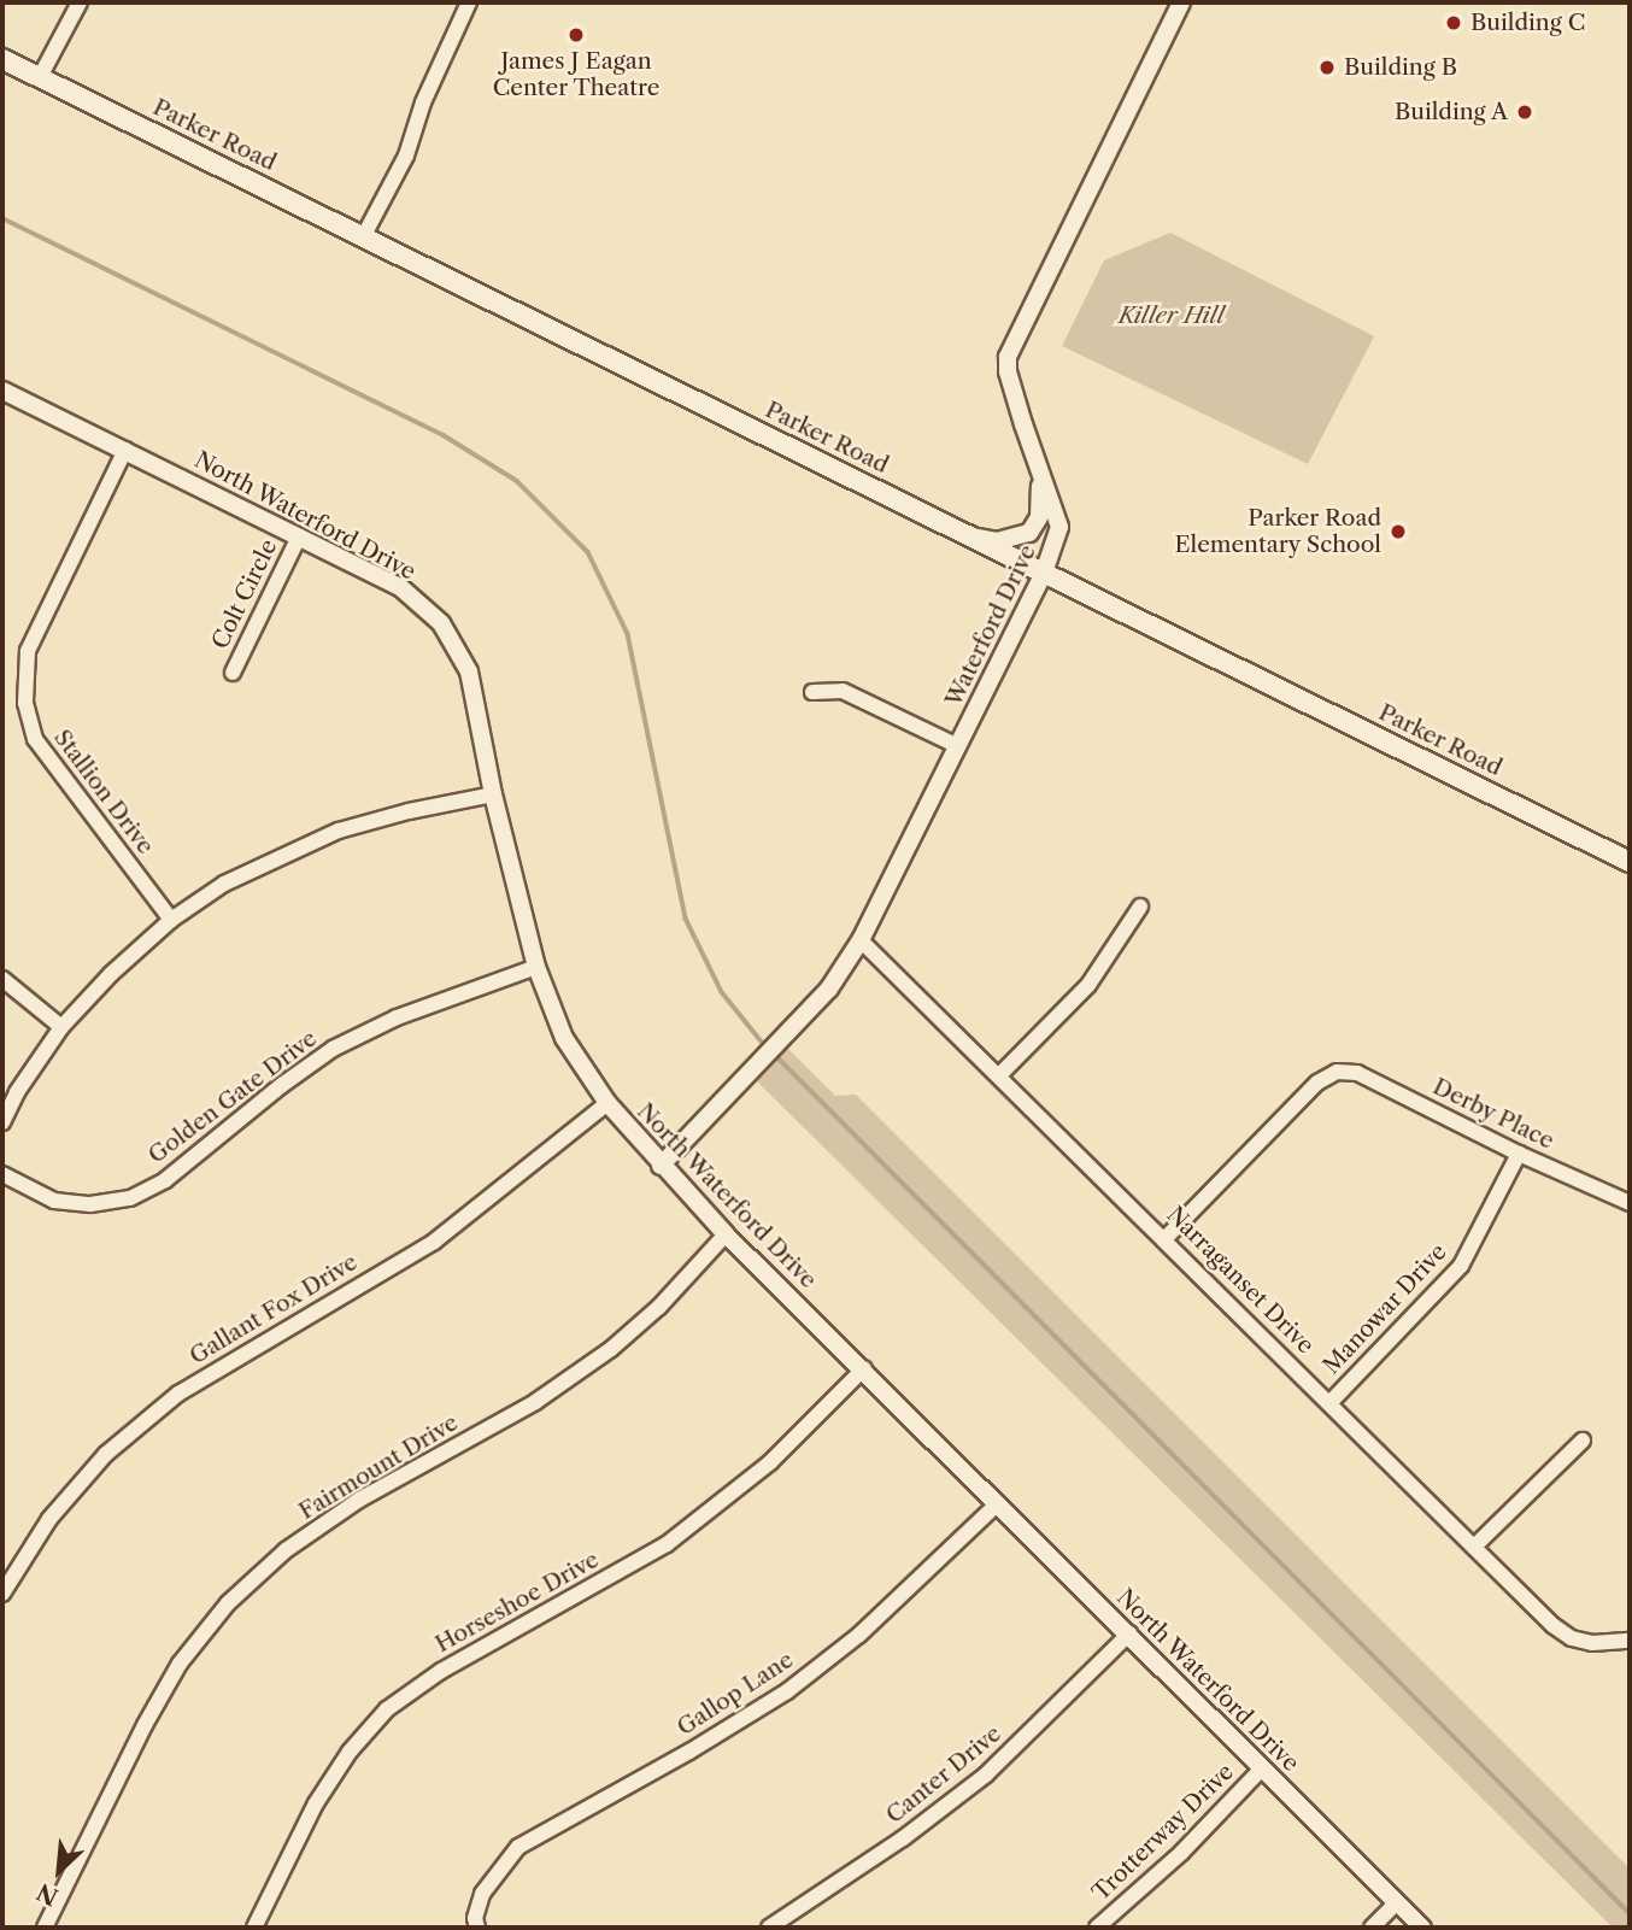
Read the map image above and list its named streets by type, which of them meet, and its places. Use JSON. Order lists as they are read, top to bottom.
{
  "streets": {
    "main road": ["Parker Road"],
    "street": [
      "North Waterford Drive",
      "Colt Circle",
      "Waterford Drive",
      "Stallion Drive",
      "Golden Gate Drive",
      "Derby Place",
      "Narraganset Drive",
      "Gallant Fox Drive",
      "Manowar Drive",
      "Fairmount Drive",
      "Horseshoe Drive",
      "Gallop Lane",
      "Canter Drive",
      "Trotterway Drive"
    ]
  },
  "crossings": [
    ["Parker Road", "Waterford Drive"],
    ["North Waterford Drive", "Colt Circle"],
    ["North Waterford Drive", "Waterford Drive"],
    ["North Waterford Drive", "Stallion Drive"],
    ["North Waterford Drive", "Golden Gate Drive"],
    ["North Waterford Drive", "Gallant Fox Drive"],
    ["North Waterford Drive", "Fairmount Drive"],
    ["North Waterford Drive", "Horseshoe Drive"],
    ["North Waterford Drive", "Gallop Lane"],
    ["North Waterford Drive", "Canter Drive"],
    ["North Waterford Drive", "Trotterway Drive"],
    ["Waterford Drive", "Narraganset Drive"],
    ["Derby Place", "Narraganset Drive"],
    ["Derby Place", "Manowar Drive"],
    ["Narraganset Drive", "Manowar Drive"]
  ],
  "parks": ["Killer Hill"],
  "places": [
    "Building C",
    "James J Eagan Center Theatre",
    "Building B",
    "Building A",
    "Parker Road Elementary School"
  ],
  "north": "bottom left"
}
